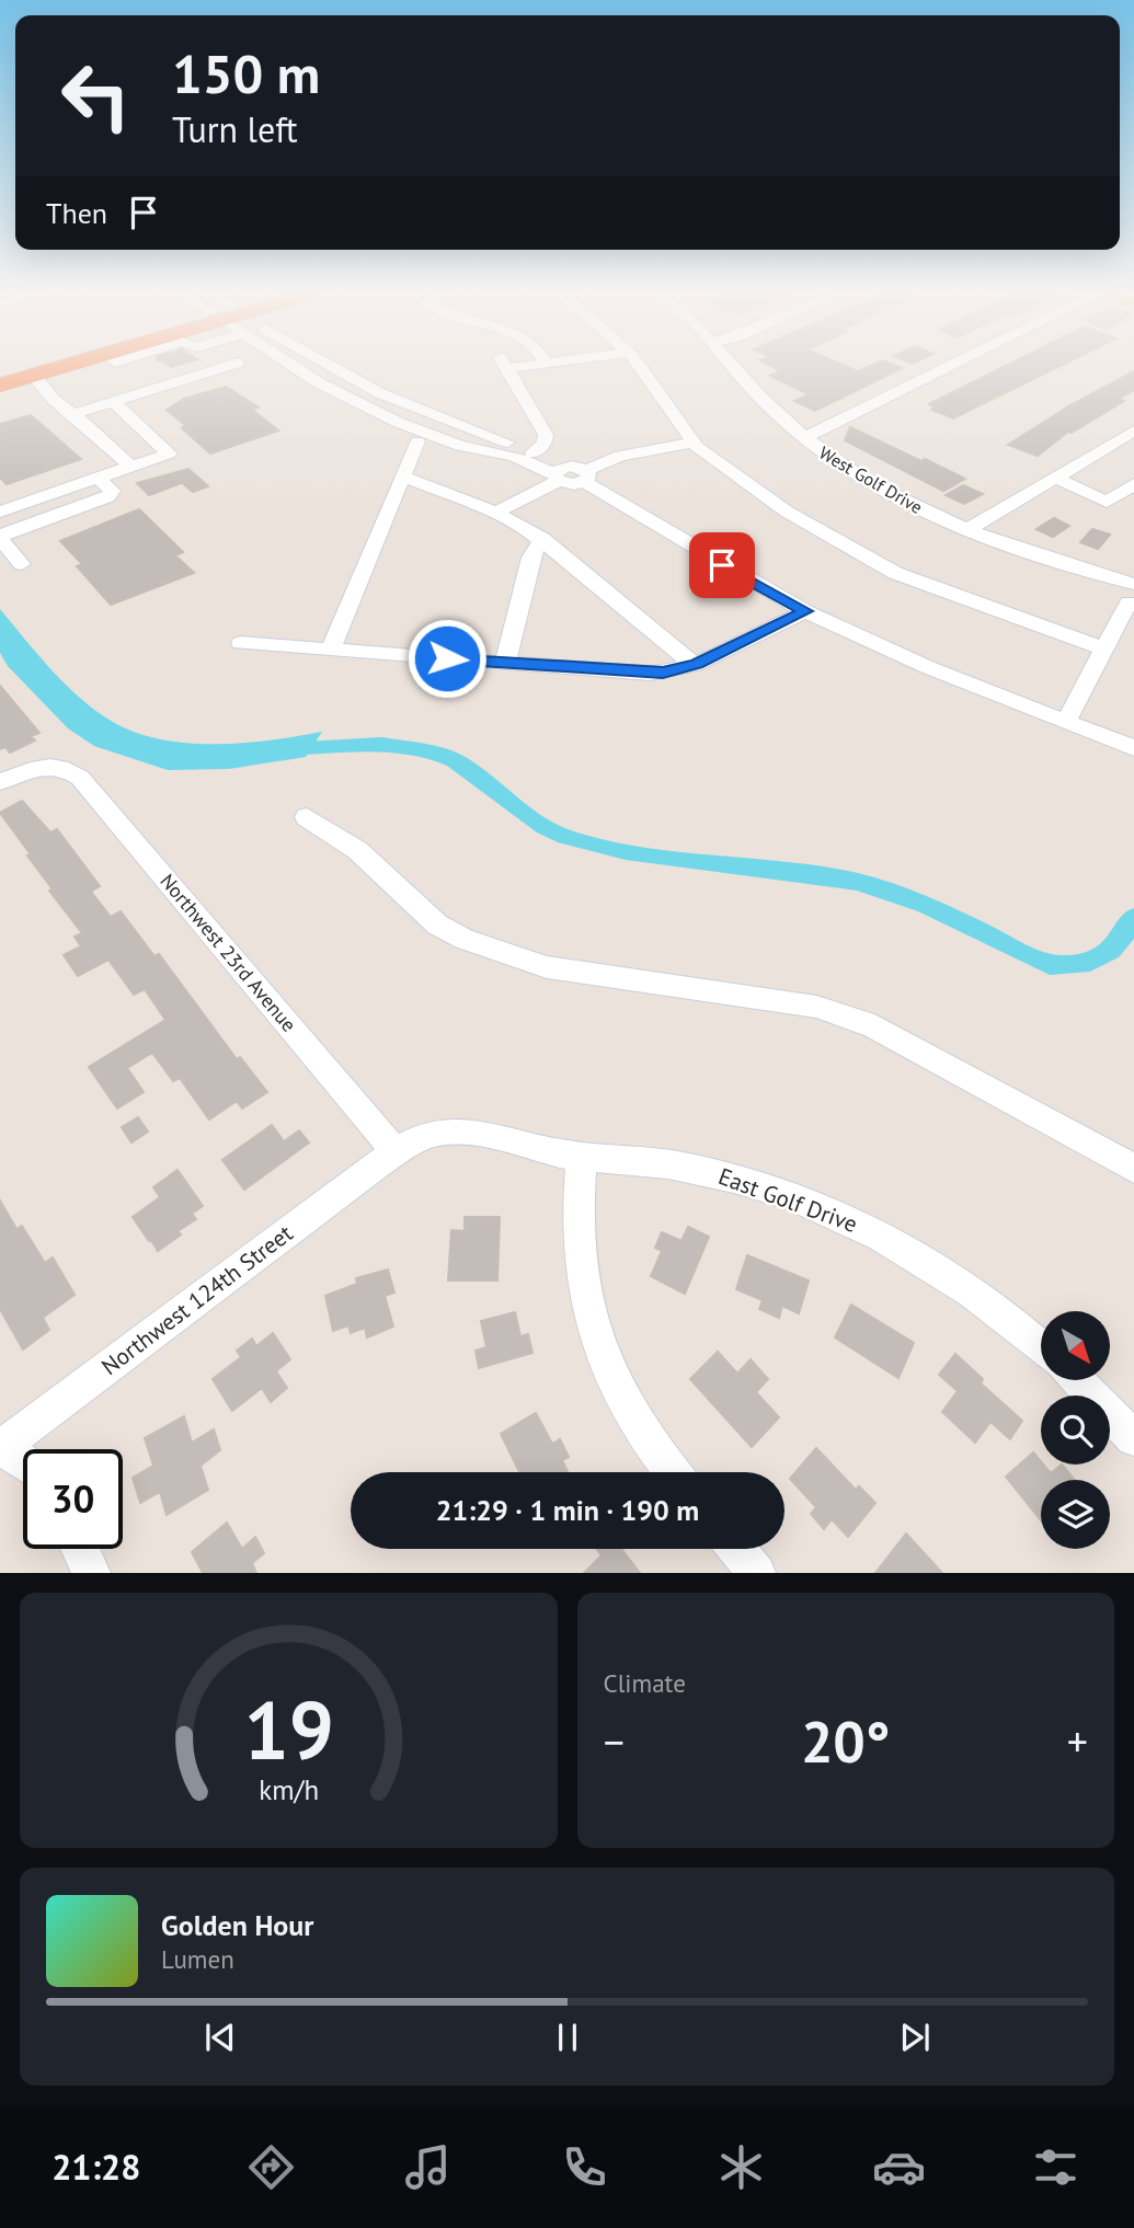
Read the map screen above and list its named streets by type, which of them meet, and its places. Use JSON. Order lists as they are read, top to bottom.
{
  "streets": {
    "street": [
      "West Golf Drive",
      "Northwest 23rd Avenue",
      "East Golf Drive",
      "Northwest 124th Street"
    ]
  },
  "crossings": [
    ["Northwest 23rd Avenue", "East Golf Drive"],
    ["Northwest 23rd Avenue", "Northwest 124th Street"],
    ["East Golf Drive", "Northwest 124th Street"]
  ],
  "north": "bottom right",
  "page": {
    "turn": ["150 m", "Turn left"],
    "then": "Then",
    "limit": "30",
    "trip": "21:29 · 1 min · 190 m",
    "tile": "Climate",
    "heat": ["−", "20°", "+"],
    "song": ["Golden Hour", "Lumen"],
    "tabs": "21:28",
    "gauge": ["19", "km/h"]
  }
}
